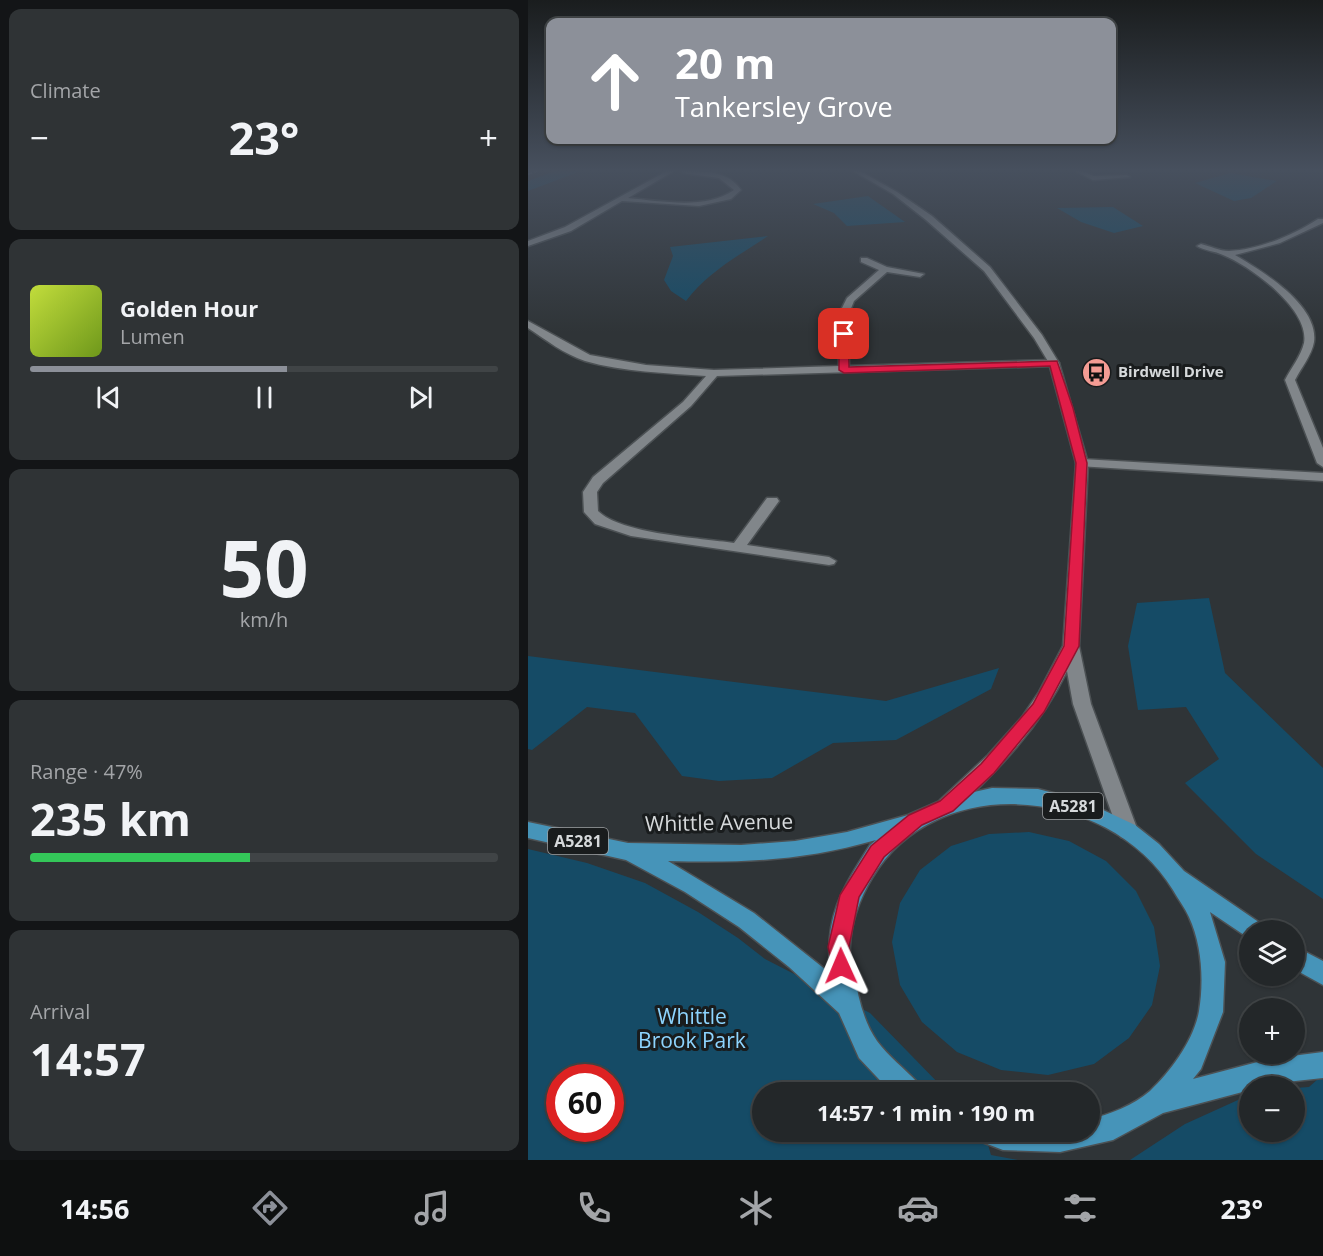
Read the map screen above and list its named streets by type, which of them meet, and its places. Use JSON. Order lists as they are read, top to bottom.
{
  "streets": {
    "main road": ["A5281", "Whittle Avenue"]
  },
  "crossings": [
    ["A5281", "Whittle Avenue"]
  ],
  "parks": ["Whittle Brook Park"],
  "places": {
    "bus stop": ["Birdwell Drive"]
  },
  "page": {
    "tile": [
      "Climate",
      ["50", "km/h"],
      ["Range · 47%", "235 km"],
      ["Arrival", "14:57"]
    ],
    "turn": ["20 m", "Tankersley Grove"],
    "heat": ["−", "23°", "+"],
    "song": ["Golden Hour", "Lumen"],
    "map_buttons": ["+", "−"],
    "limit": "60",
    "trip": "14:57 · 1 min · 190 m",
    "tabs": ["14:56", "23°"]
  }
}
